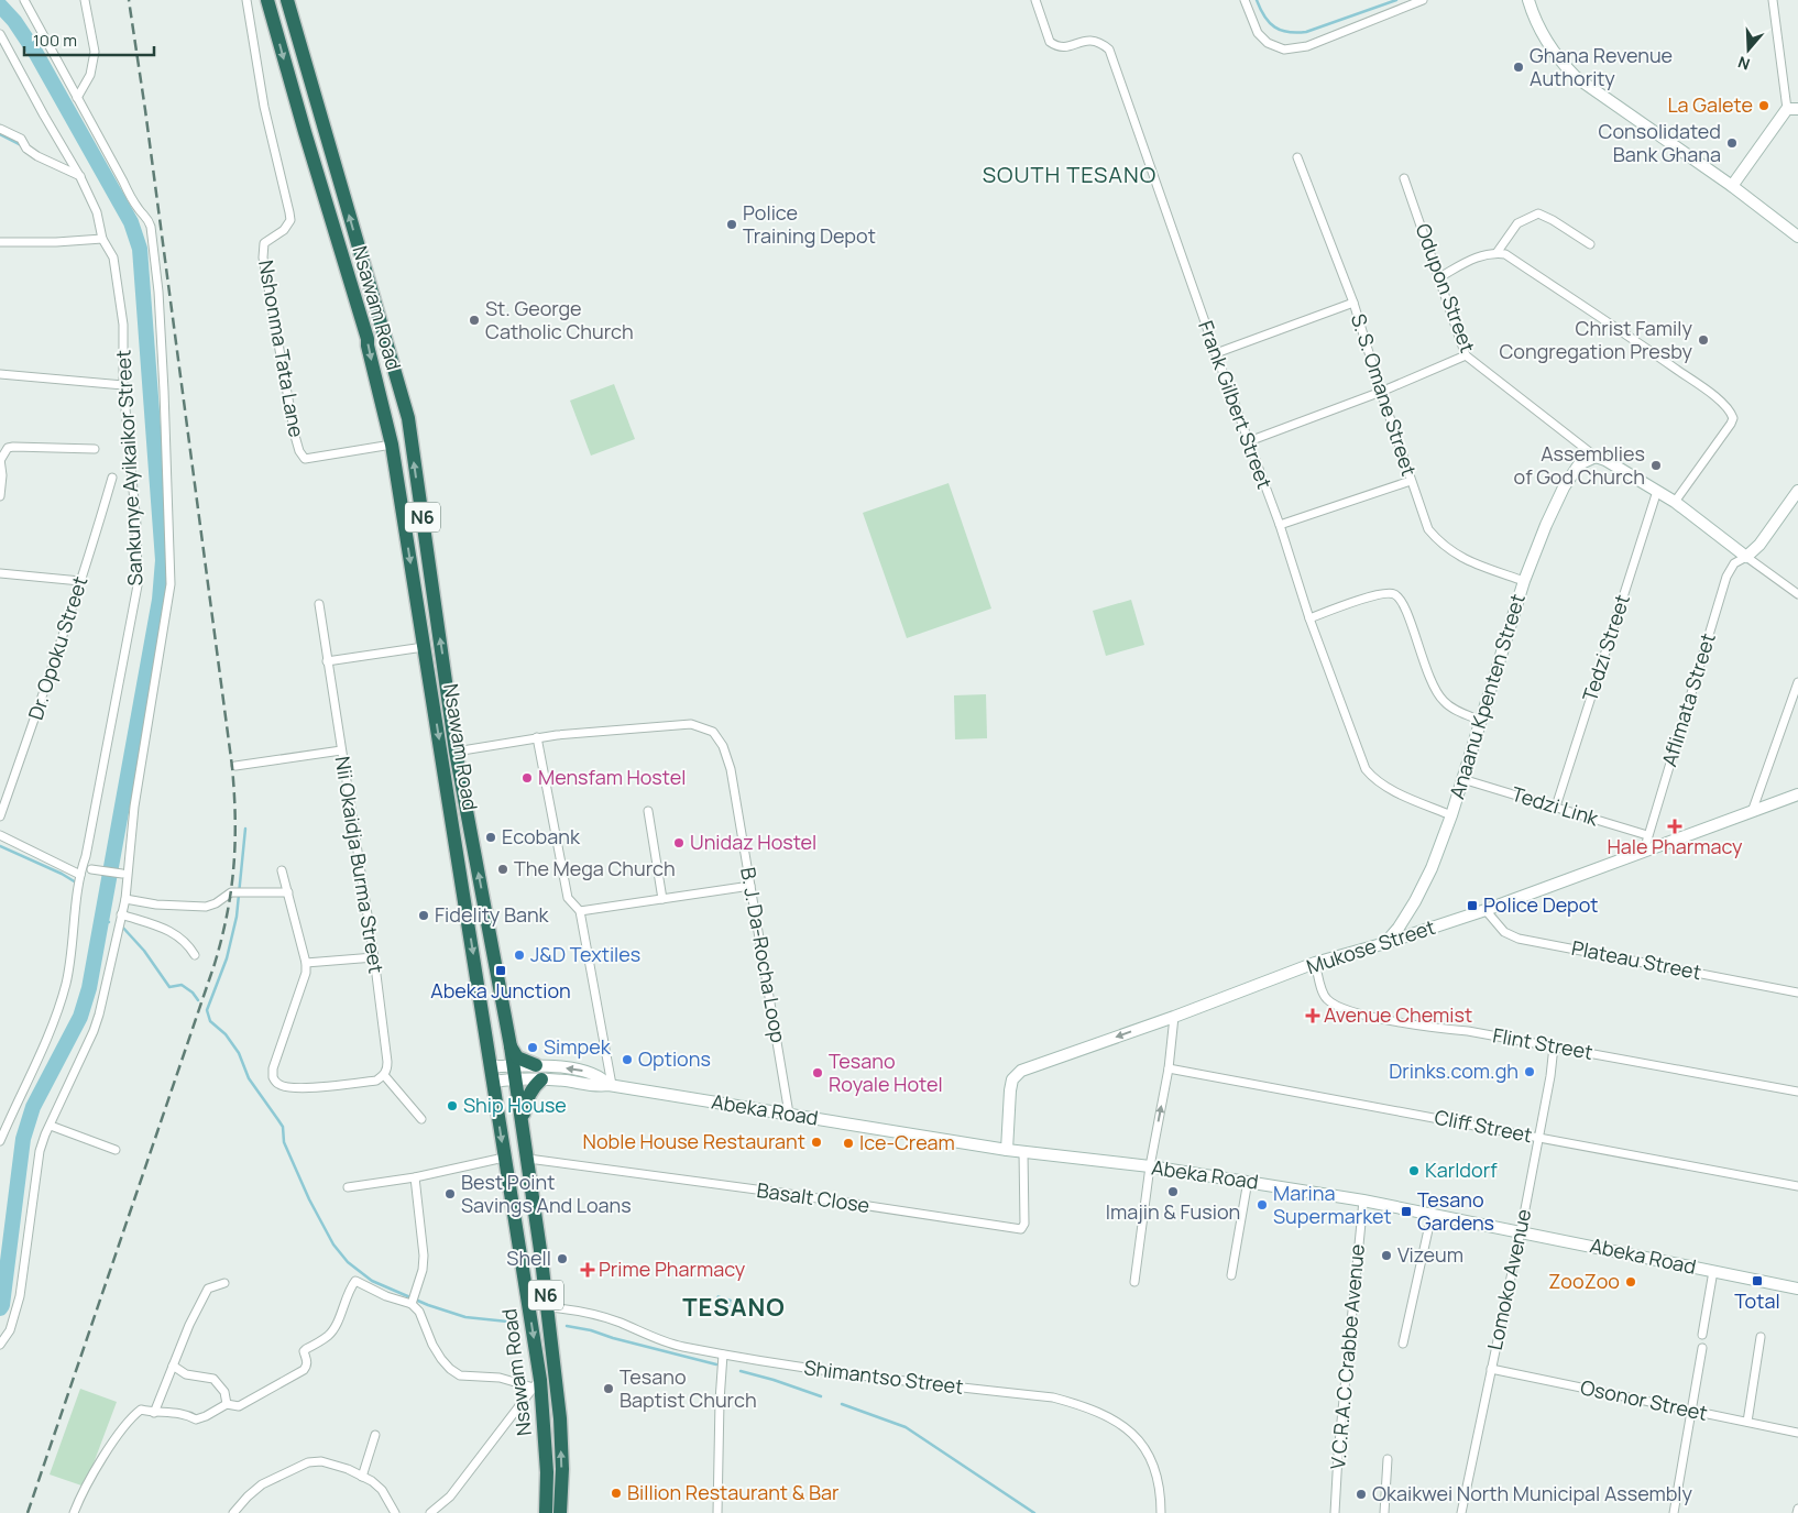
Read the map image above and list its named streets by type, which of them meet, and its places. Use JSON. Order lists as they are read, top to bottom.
{
  "streets": {
    "highway": ["Nsawam Road", "N6"],
    "street": [
      "Odupon Street",
      "Nshonma Tata Lane",
      "S. S. Omane Street",
      "Frank Gilbert Street",
      "Sankunye Ayikaikor Street",
      "Dr. Opoku Street",
      "Tedzi Street",
      "Anaanu Kpenten Street",
      "Aflimata Street",
      "Tedzi Link",
      "Nii Okaidja Burma Street",
      "Mukose Street",
      "B. J. Da-Rocha Loop",
      "Plateau Street",
      "Flint Street",
      "Abeka Road",
      "Cliff Street",
      "Basalt Close",
      "Lomoko Avenue",
      "V.C.R.A.C Crabbe Avenue",
      "Shimantso Street",
      "Osonor Street"
    ]
  },
  "crossings": [
    ["Odupon Street", "Tedzi Street"],
    ["Odupon Street", "Anaanu Kpenten Street"],
    ["Odupon Street", "Aflimata Street"],
    ["Nsawam Road", "Nshonma Tata Lane"],
    ["Nsawam Road", "B. J. Da-Rocha Loop"],
    ["Nsawam Road", "Abeka Road"],
    ["Nsawam Road", "Basalt Close"],
    ["Nsawam Road", "Shimantso Street"],
    ["S. S. Omane Street", "Anaanu Kpenten Street"],
    ["Frank Gilbert Street", "Anaanu Kpenten Street"],
    ["Tedzi Street", "Tedzi Link"],
    ["Anaanu Kpenten Street", "Tedzi Link"],
    ["Anaanu Kpenten Street", "Mukose Street"],
    ["Aflimata Street", "Tedzi Link"],
    ["Aflimata Street", "Mukose Street"],
    ["Mukose Street", "Plateau Street"],
    ["Mukose Street", "Flint Street"],
    ["Mukose Street", "Abeka Road"],
    ["B. J. Da-Rocha Loop", "Abeka Road"],
    ["Flint Street", "Lomoko Avenue"],
    ["Abeka Road", "Basalt Close"],
    ["Abeka Road", "Lomoko Avenue"],
    ["Abeka Road", "V.C.R.A.C Crabbe Avenue"],
    ["Cliff Street", "Lomoko Avenue"],
    ["Lomoko Avenue", "Osonor Street"]
  ],
  "districts": ["SOUTH TESANO", "TESANO"],
  "places": {
    "other": [
      "Ghana Revenue Authority",
      "La Galete",
      "Consolidated Bank Ghana",
      "Police Training Depot",
      "St. George Catholic Church",
      "Christ Family Congregation Presby",
      "Assemblies of God Church",
      "Mensfam Hostel",
      "Ecobank",
      "Unidaz Hostel",
      "The Mega Church",
      "Fidelity Bank",
      "J&D Textiles",
      "Simpek",
      "Options",
      "Drinks.com.gh",
      "Tesano Royale Hotel",
      "Ship House",
      "Noble House Restaurant",
      "Ice-Cream",
      "Karldorf",
      "Imajin & Fusion",
      "Best Point Savings And Loans",
      "Marina Supermarket",
      "Vizeum",
      "Shell",
      "ZooZoo",
      "Tesano Baptist Church",
      "Billion Restaurant & Bar",
      "Okaikwei North Municipal Assembly"
    ],
    "health": ["Hale Pharmacy", "Avenue Chemist", "Prime Pharmacy"],
    "transit": [
      "Police Depot",
      "Abeka Junction",
      "Tesano Gardens",
      "Total"
    ]
  },
  "scale_bar": "100 m",
  "north": "bottom"
}
